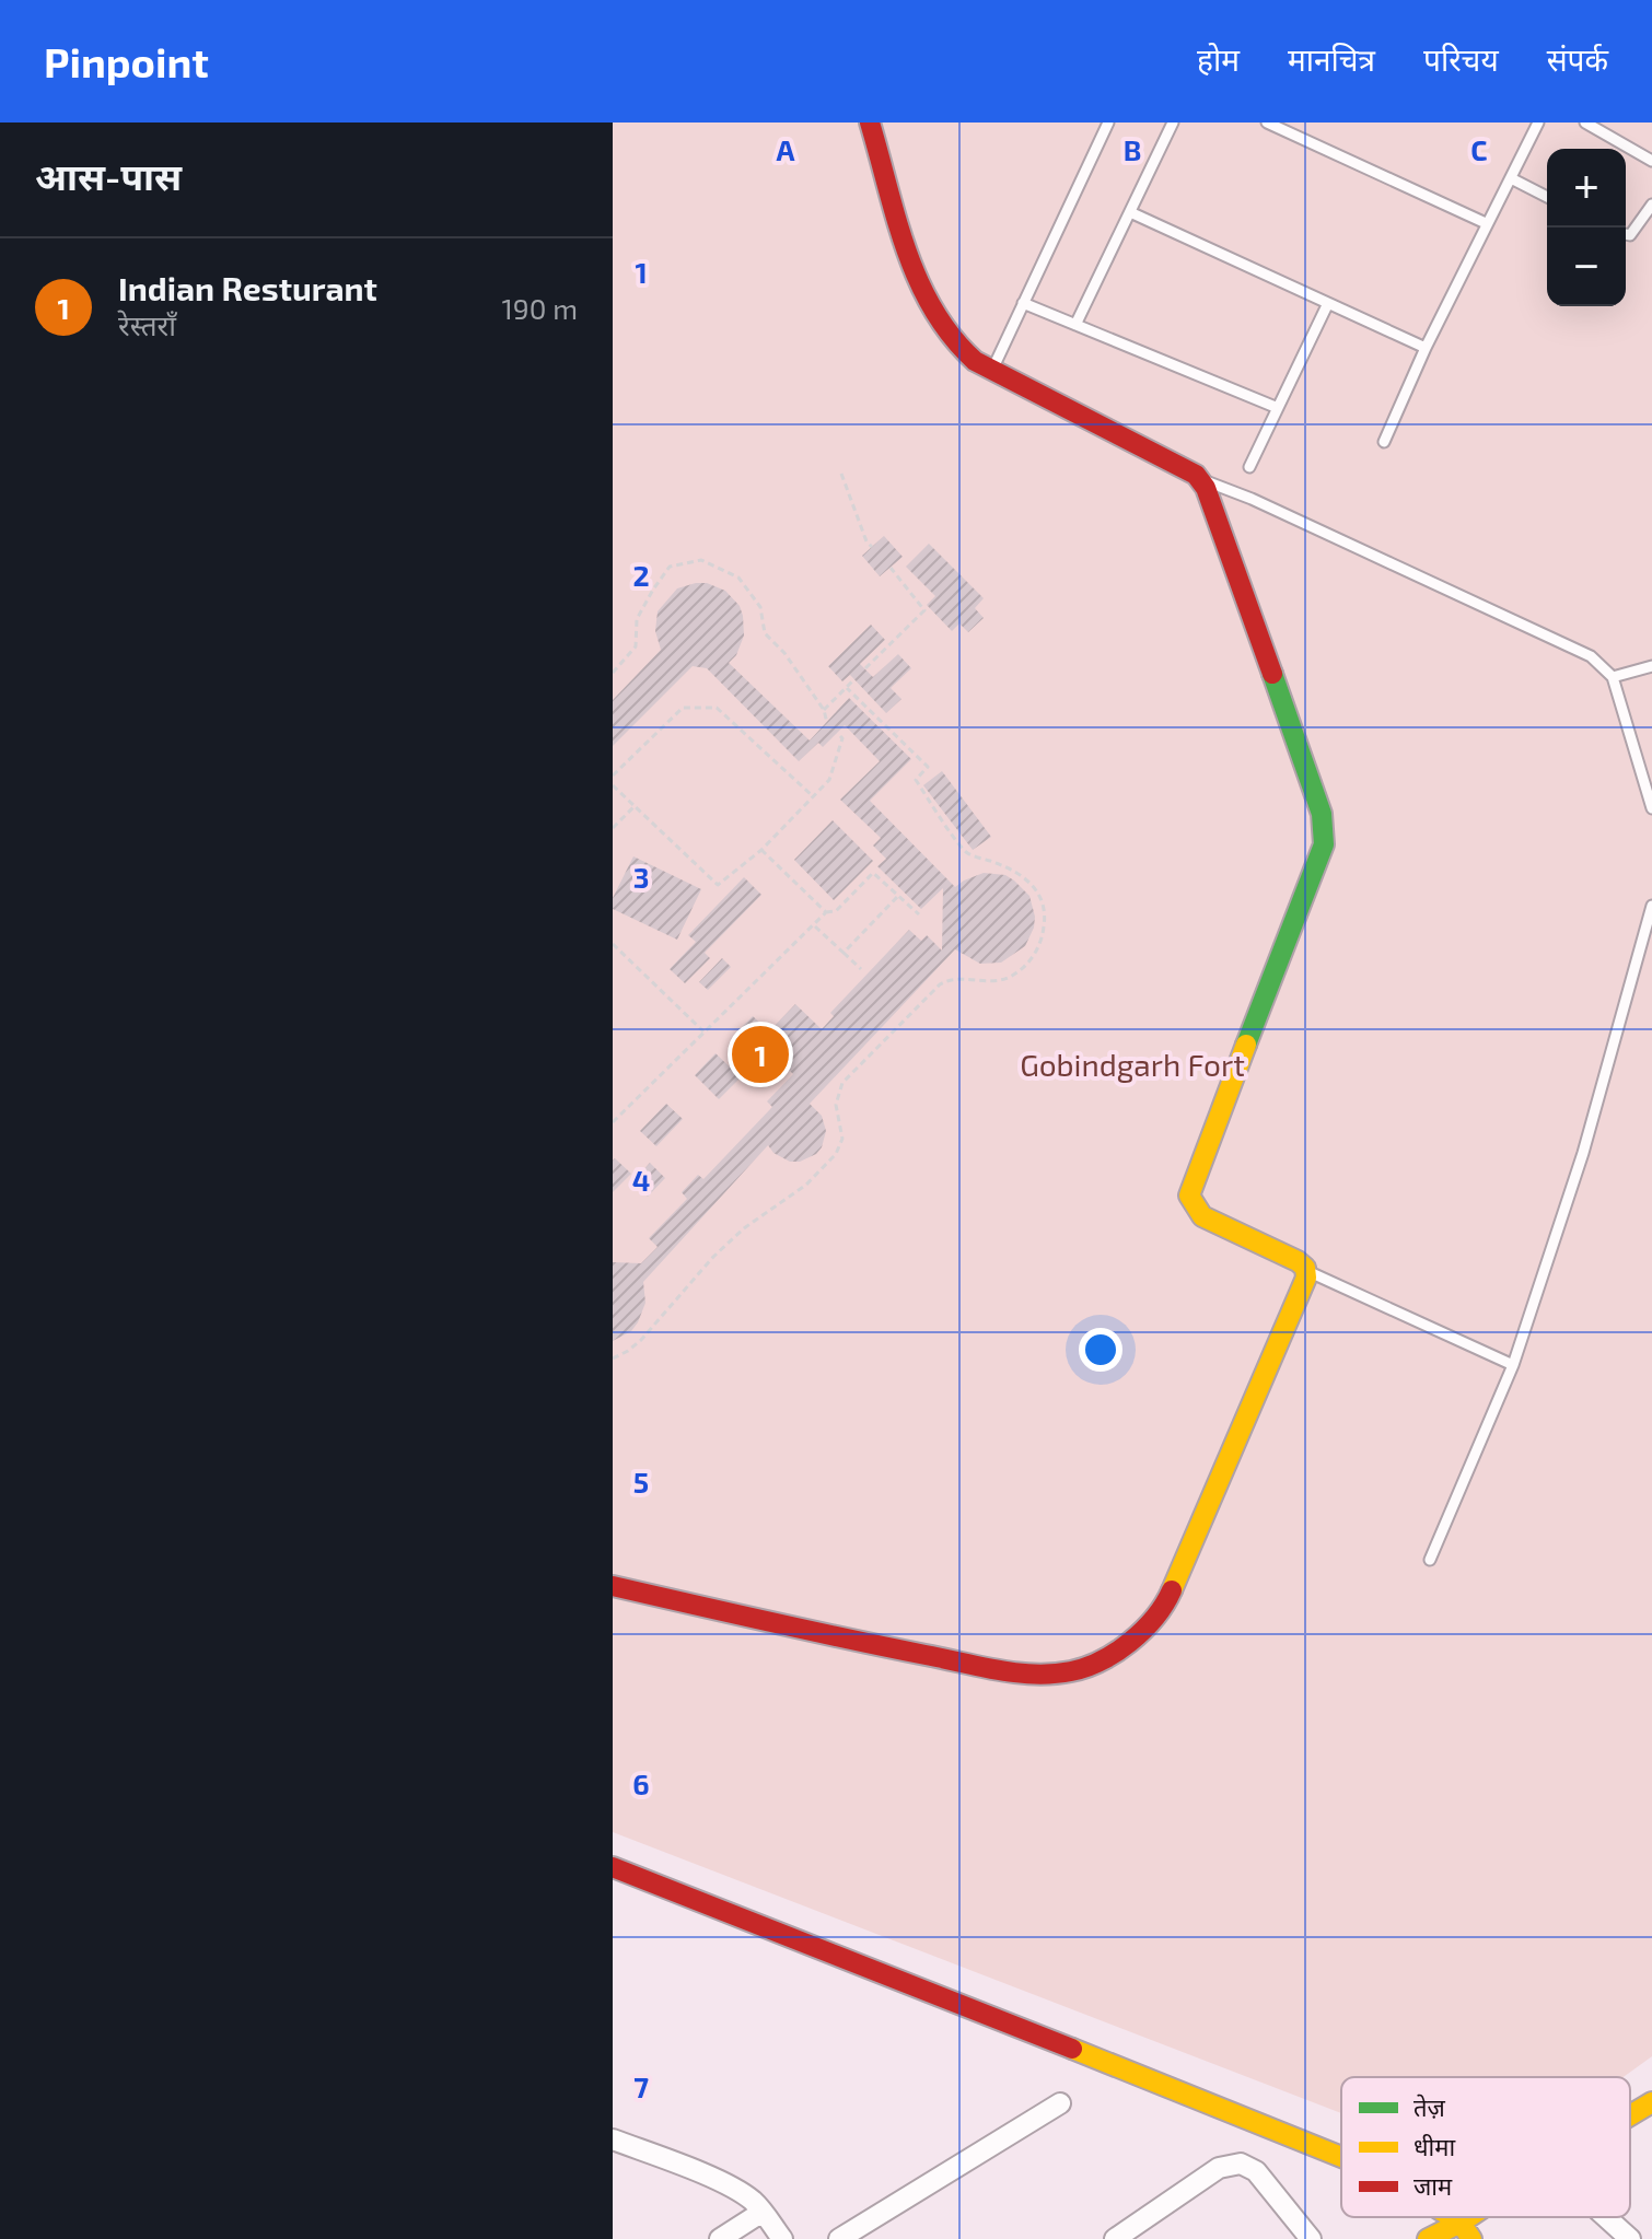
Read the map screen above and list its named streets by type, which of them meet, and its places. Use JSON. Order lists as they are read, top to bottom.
{
  "parks": ["Gobindgarh Fort"],
  "legend": ["तेज़", "धीमा", "जाम"],
  "page": {
    "header": "Pinpoint",
    "nav": [
      "होम",
      "मानचित्र",
      "परिचय",
      "संपर्क"
    ],
    "heading": "आस-पास",
    "map_buttons": ["+", "−"],
    "list": [
      {
        "mark": "1",
        "name": "Indian Resturant",
        "note": "रेस्तराँ",
        "value": "190 m"
      }
    ],
    "pins": "1"
  },
  "grid": {
    "columns": ["A", "B", "C"],
    "rows": [
      "1",
      "2",
      "3",
      "4",
      "5",
      "6",
      "7"
    ]
  }
}
